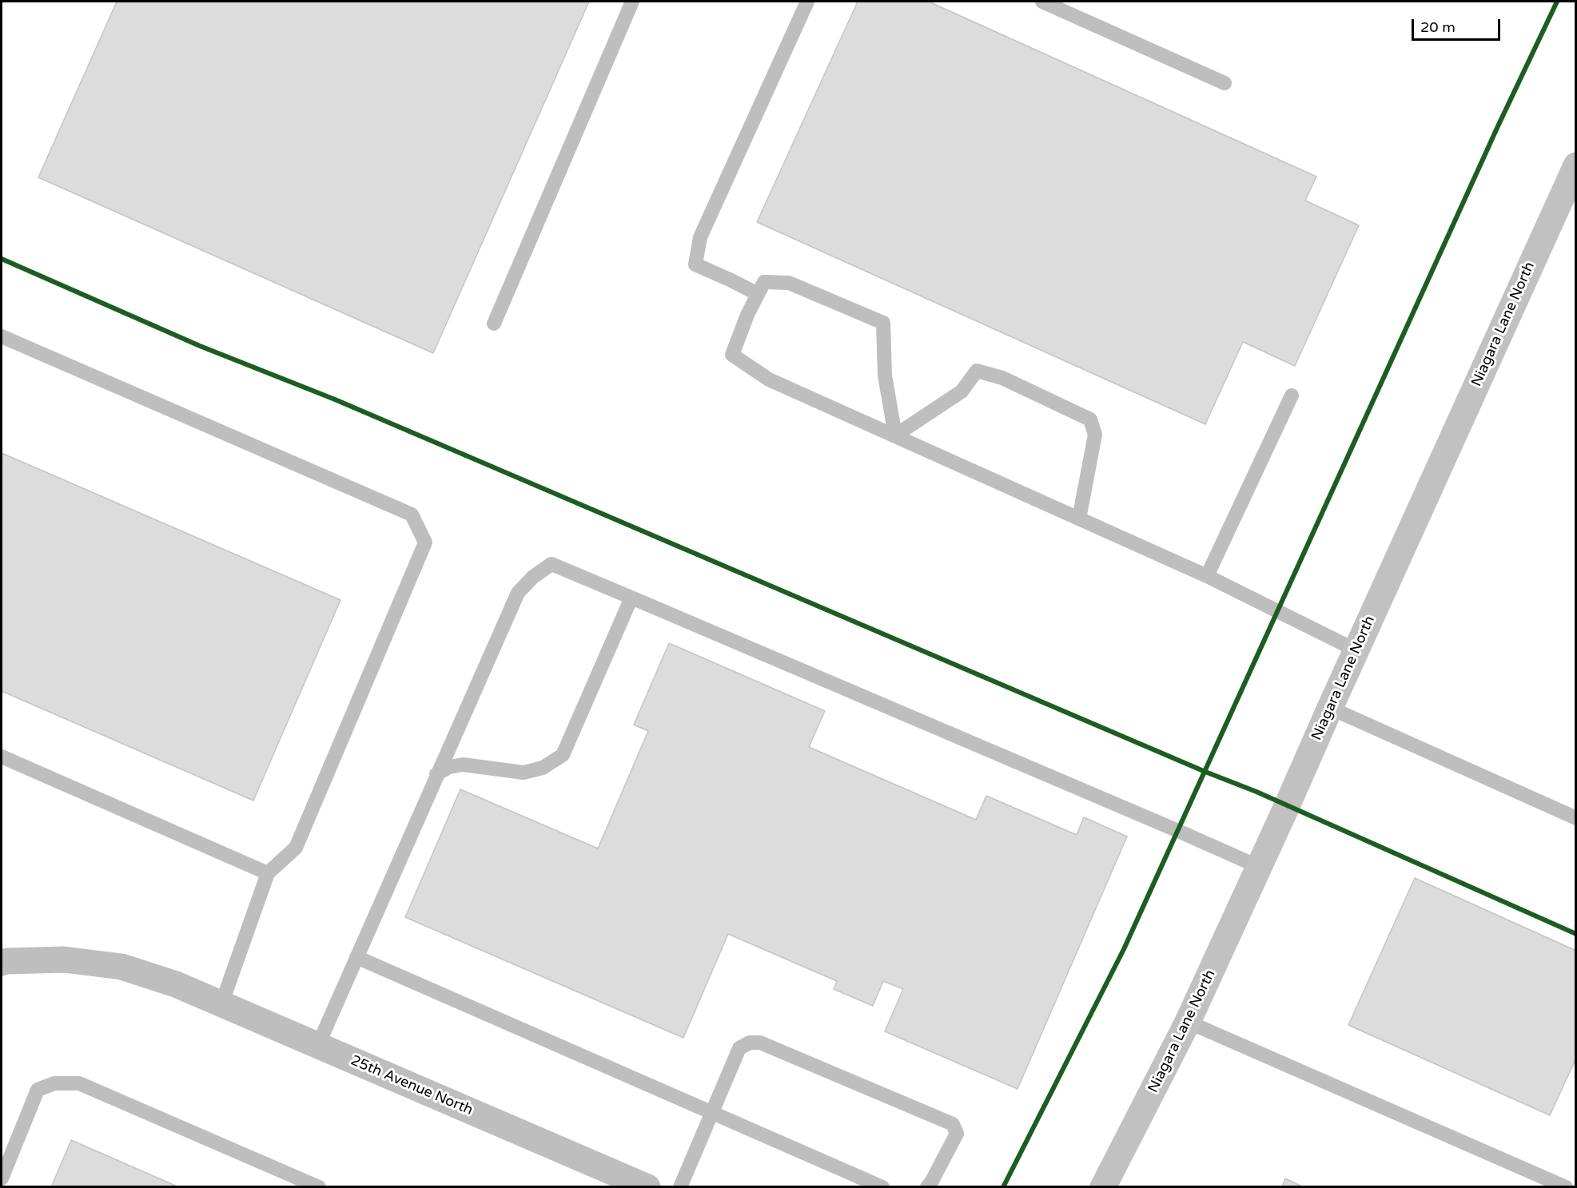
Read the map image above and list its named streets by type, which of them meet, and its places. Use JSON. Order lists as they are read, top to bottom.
{
  "streets": {
    "street": ["Niagara Lane North", "25th Avenue North"]
  },
  "scale_bar": "20 m"
}
